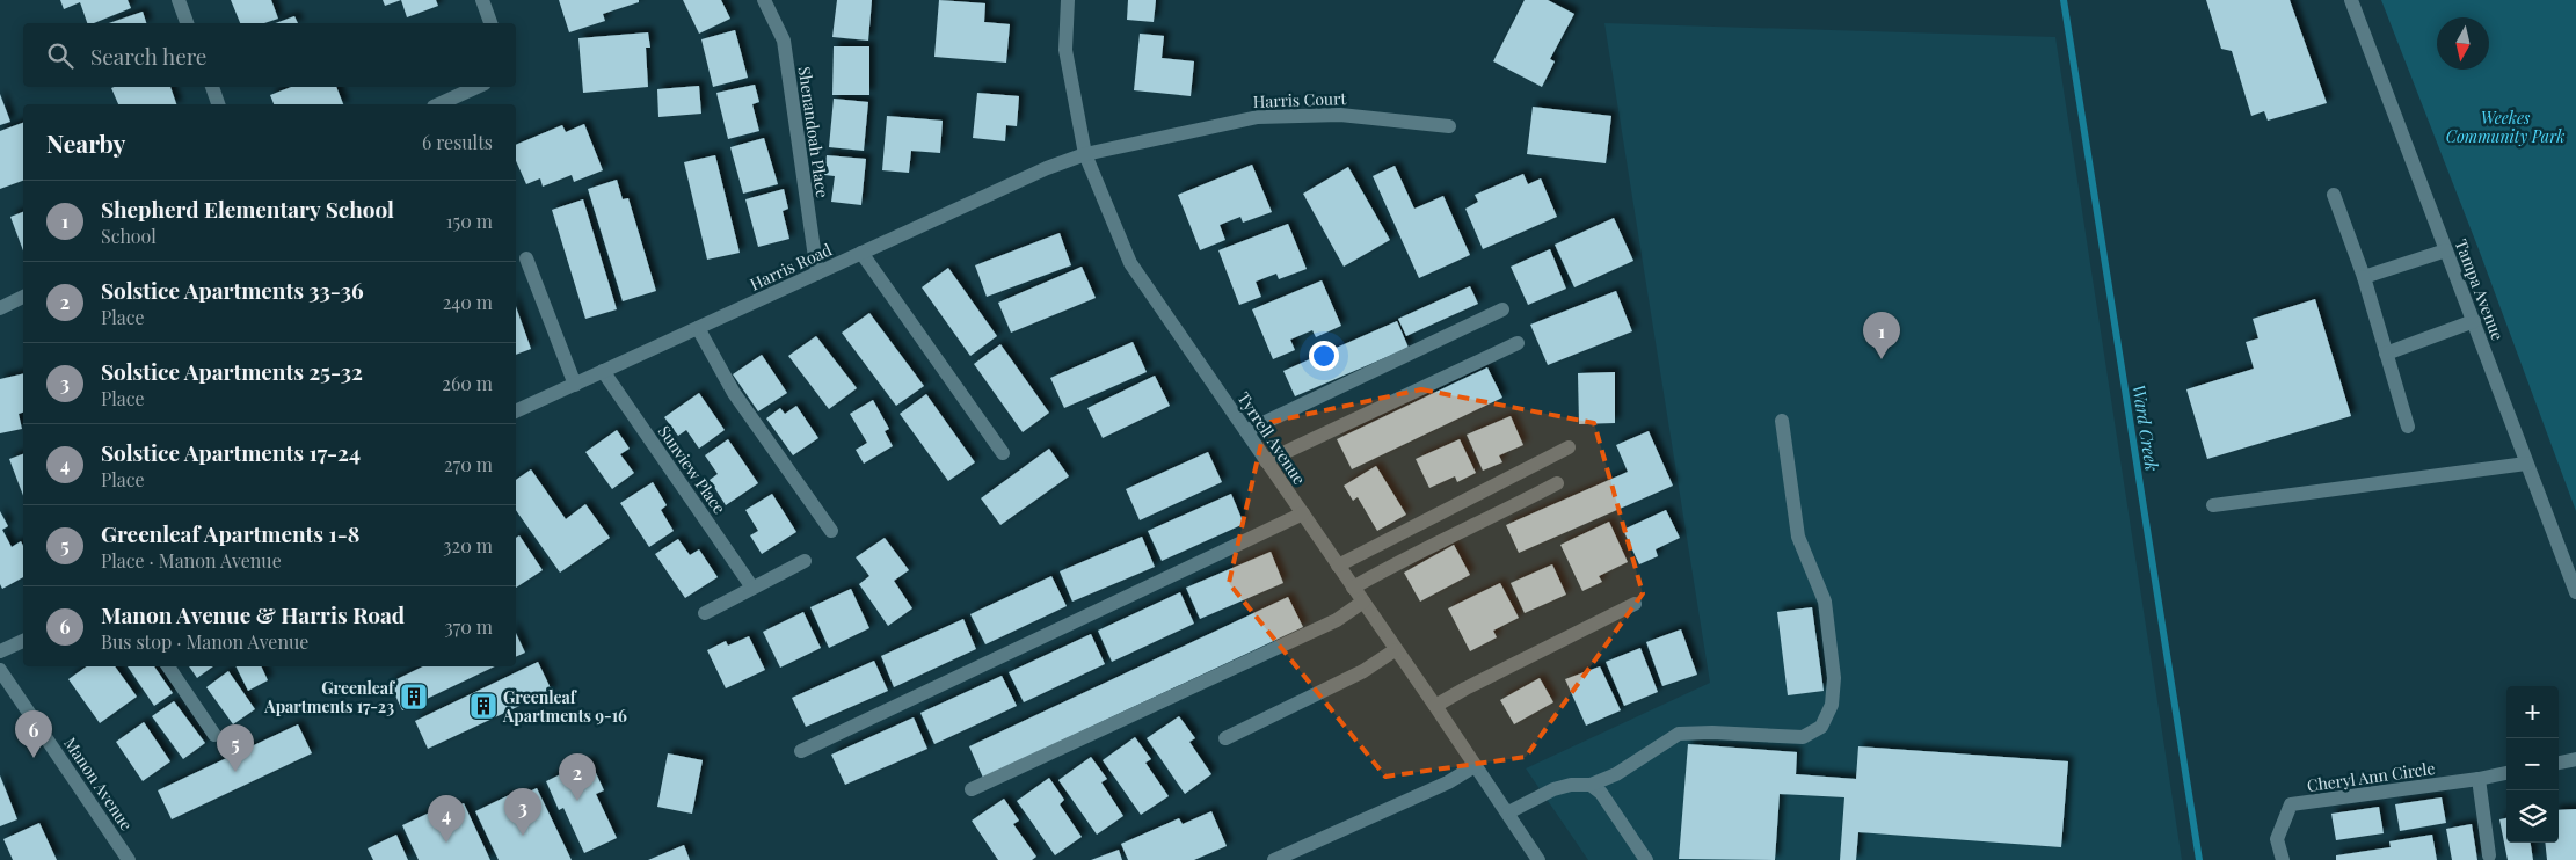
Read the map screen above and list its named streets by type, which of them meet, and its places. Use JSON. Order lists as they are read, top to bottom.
{
  "streets": {
    "street": [
      "Harris Court",
      "Shenandoah Place",
      "Harris Road",
      "Tampa Avenue",
      "Tyrrell Avenue",
      "Sunview Place",
      "Cheryl Ann Circle",
      "Manon Avenue"
    ]
  },
  "crossings": [
    ["Harris Court", "Harris Road"],
    ["Harris Court", "Tyrrell Avenue"],
    ["Shenandoah Place", "Harris Road"],
    ["Harris Road", "Tyrrell Avenue"],
    ["Harris Road", "Sunview Place"]
  ],
  "water": ["Ward Creek"],
  "parks": ["Weekes Community Park"],
  "places": {
    "building": ["Greenleaf Apartments 17-23", "Greenleaf Apartments 9-16"]
  },
  "north": "bottom",
  "page": {
    "search": "Search here",
    "heading": ["Nearby", "6 results"],
    "list": [
      {
        "mark": "1",
        "name": "Shepherd Elementary School",
        "note": "School",
        "value": "150 m"
      },
      {
        "mark": "2",
        "name": "Solstice Apartments 33-36",
        "note": "Place",
        "value": "240 m"
      },
      {
        "mark": "3",
        "name": "Solstice Apartments 25-32",
        "note": "Place",
        "value": "260 m"
      },
      {
        "mark": "4",
        "name": "Solstice Apartments 17-24",
        "note": "Place",
        "value": "270 m"
      },
      {
        "mark": "5",
        "name": "Greenleaf Apartments 1-8",
        "note": "Place · Manon Avenue",
        "value": "320 m"
      },
      {
        "mark": "6",
        "name": "Manon Avenue & Harris Road",
        "note": "Bus stop · Manon Avenue",
        "value": "370 m"
      }
    ],
    "pins": [
      "1",
      "6",
      "5",
      "2",
      "3",
      "4"
    ],
    "map_buttons": ["+", "−"]
  }
}
